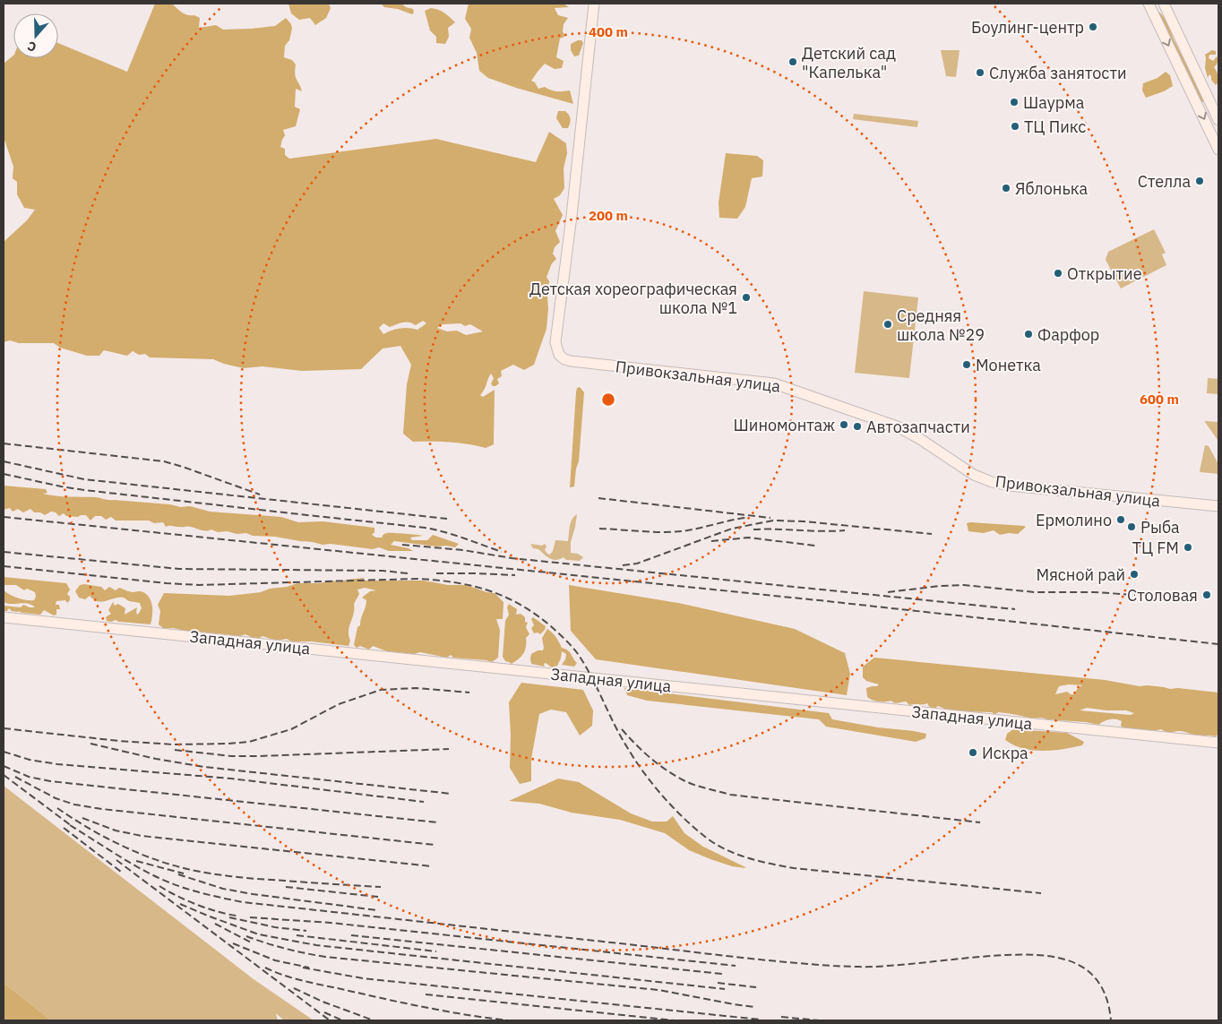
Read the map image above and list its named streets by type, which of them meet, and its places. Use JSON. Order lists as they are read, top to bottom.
{
  "streets": {
    "street": ["Привокзальная улица", "Западная улица"]
  },
  "places": [
    "Боулинг-центр",
    "Детский сад \"Капелька\"",
    "Служба занятости",
    "Шаурма",
    "ТЦ Пикс",
    "Стелла",
    "Яблонька",
    "Открытие",
    "Детская хореографическая школа №1",
    "Средняя школа №29",
    "Фарфор",
    "Монетка",
    "Шиномонтаж",
    "Автозапчасти",
    "Ермолино",
    "Рыба",
    "ТЦ FM",
    "Мясной рай",
    "Столовая",
    "Искра"
  ],
  "north": "bottom",
  "rings": ["400 m", "200 m", "600 m"]
}
